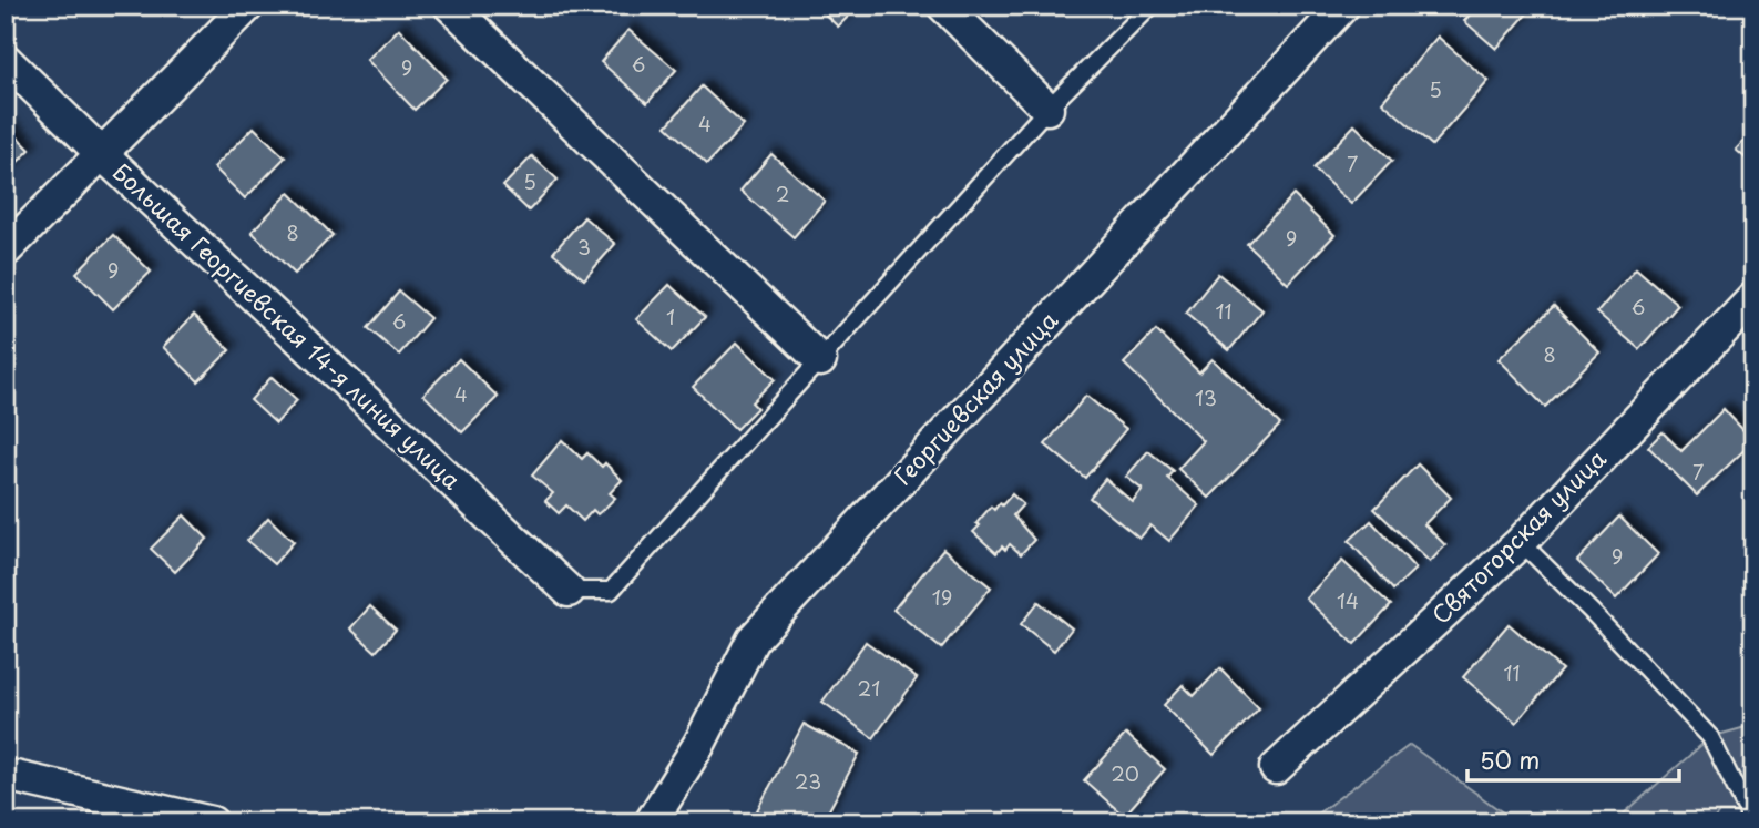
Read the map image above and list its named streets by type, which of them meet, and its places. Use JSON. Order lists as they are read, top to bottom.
{
  "streets": {
    "street": ["Большая Георгиевская 14-я линия улица", "Георгиевская улица", "Святогорская улица"]
  },
  "house_numbers": [
    "6",
    "9",
    "5",
    "4",
    "7",
    "5",
    "2",
    "8",
    "9",
    "3",
    "9",
    "6",
    "11",
    "1",
    "6",
    "8",
    "4",
    "13",
    "7",
    "9",
    "19",
    "14",
    "11",
    "21",
    "20",
    "23"
  ],
  "scale_bar": "50 m"
}
